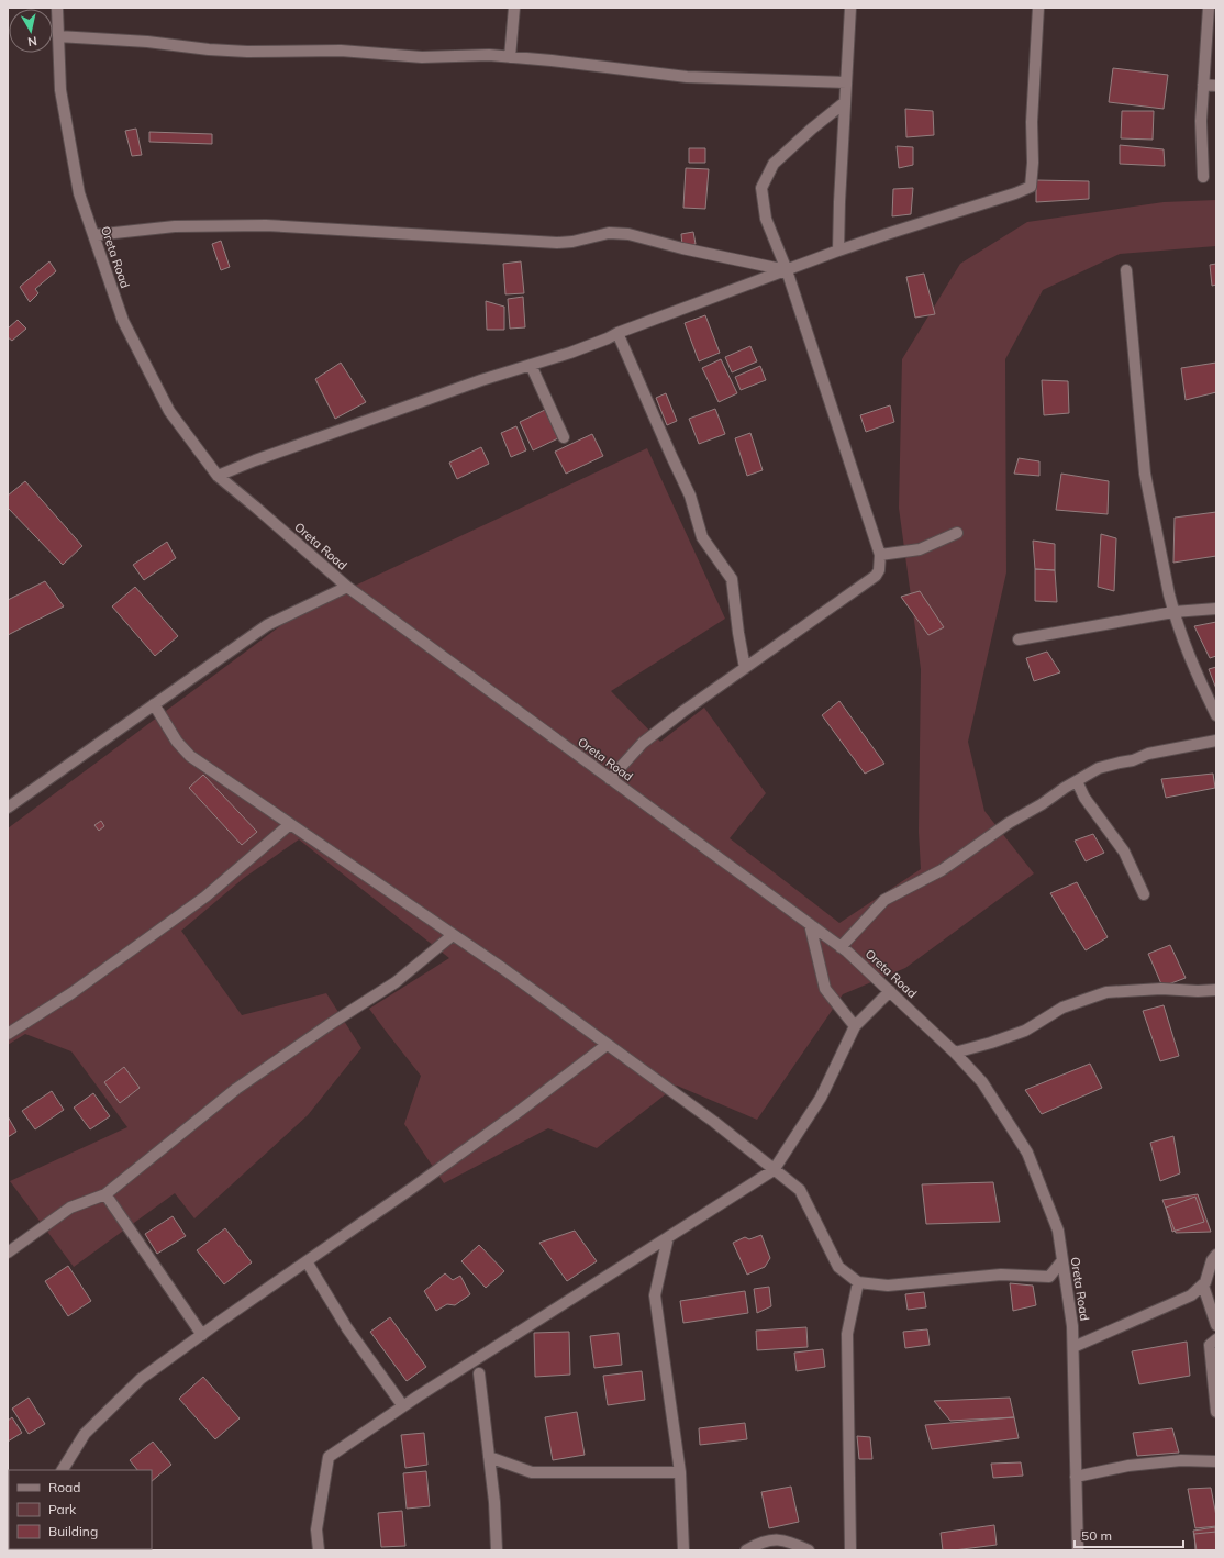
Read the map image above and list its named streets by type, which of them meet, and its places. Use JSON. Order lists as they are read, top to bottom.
{
  "streets": {
    "street": ["Oreta Road"]
  },
  "legend": ["Road", "Park", "Building"],
  "scale_bar": "50 m",
  "north": "bottom"
}
